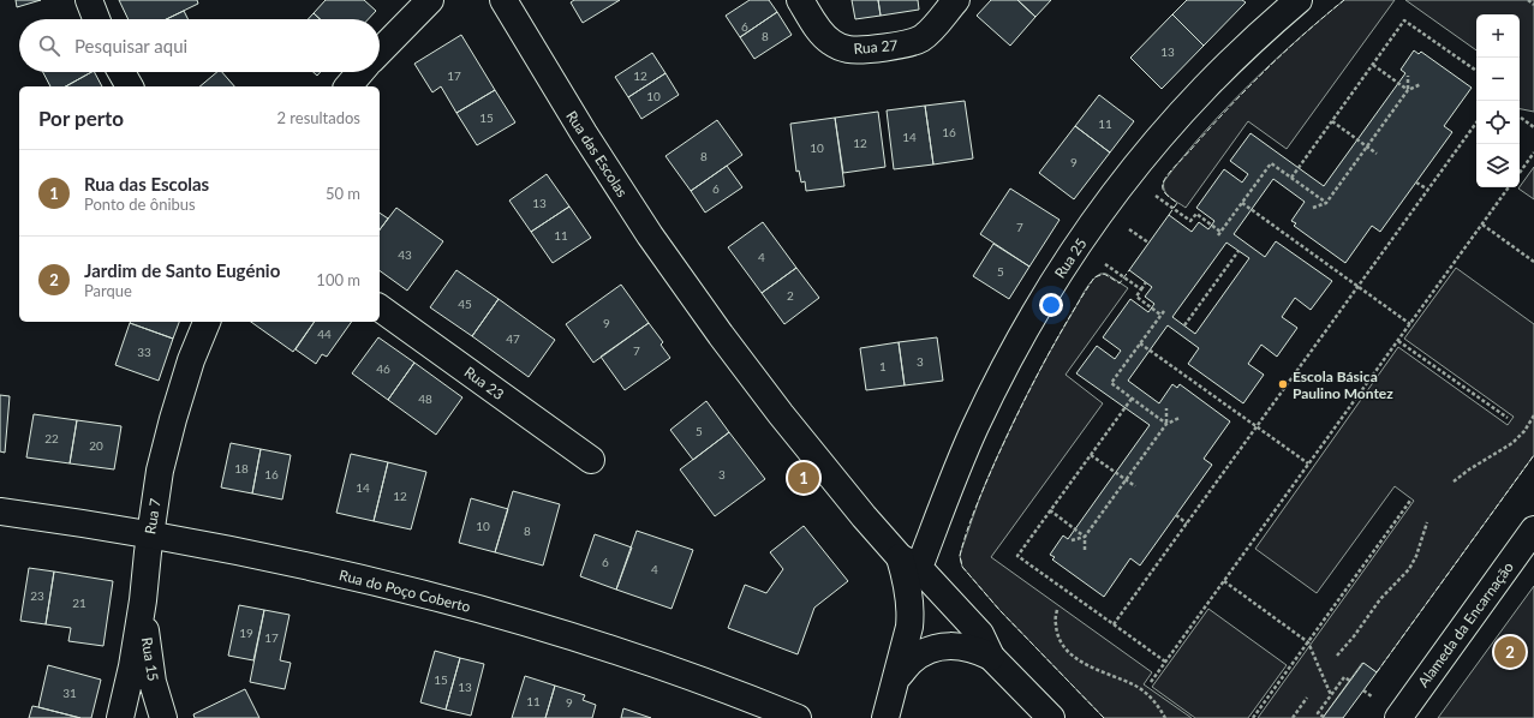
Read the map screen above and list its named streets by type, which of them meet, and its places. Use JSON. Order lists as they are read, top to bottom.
{
  "streets": {
    "street": [
      "Rua 27",
      "Rua das Escolas",
      "Rua 25",
      "Rua 23",
      "Rua 7",
      "Rua do Poço Coberto",
      "Alameda da Encarnação",
      "Rua 15"
    ]
  },
  "crossings": [
    ["Rua das Escolas", "Rua 25"],
    ["Rua 7", "Rua do Poço Coberto"],
    ["Rua 7", "Rua 15"]
  ],
  "places": ["Escola Básica Paulino Montez"],
  "house_numbers": [
    "6",
    "8",
    "13",
    "17",
    "12",
    "10",
    "15",
    "11",
    "16",
    "14",
    "12",
    "10",
    "8",
    "9",
    "6",
    "13",
    "7",
    "11",
    "43",
    "4",
    "5",
    "2",
    "45",
    "9",
    "44",
    "47",
    "7",
    "33",
    "3",
    "1",
    "46",
    "48",
    "5",
    "22",
    "20",
    "18",
    "16",
    "3",
    "14",
    "12",
    "10",
    "8",
    "6",
    "4",
    "23",
    "21",
    "19",
    "17",
    "15",
    "13",
    "31",
    "11",
    "9"
  ],
  "page": {
    "map_buttons": ["+", "−"],
    "search": "Pesquisar aqui",
    "heading": ["Por perto", "2 resultados"],
    "list": [
      {
        "mark": "1",
        "name": "Rua das Escolas",
        "note": "Ponto de ônibus",
        "value": "50 m"
      },
      {
        "mark": "2",
        "name": "Jardim de Santo Eugénio",
        "note": "Parque",
        "value": "100 m"
      }
    ],
    "pins": ["1", "2"]
  }
}
